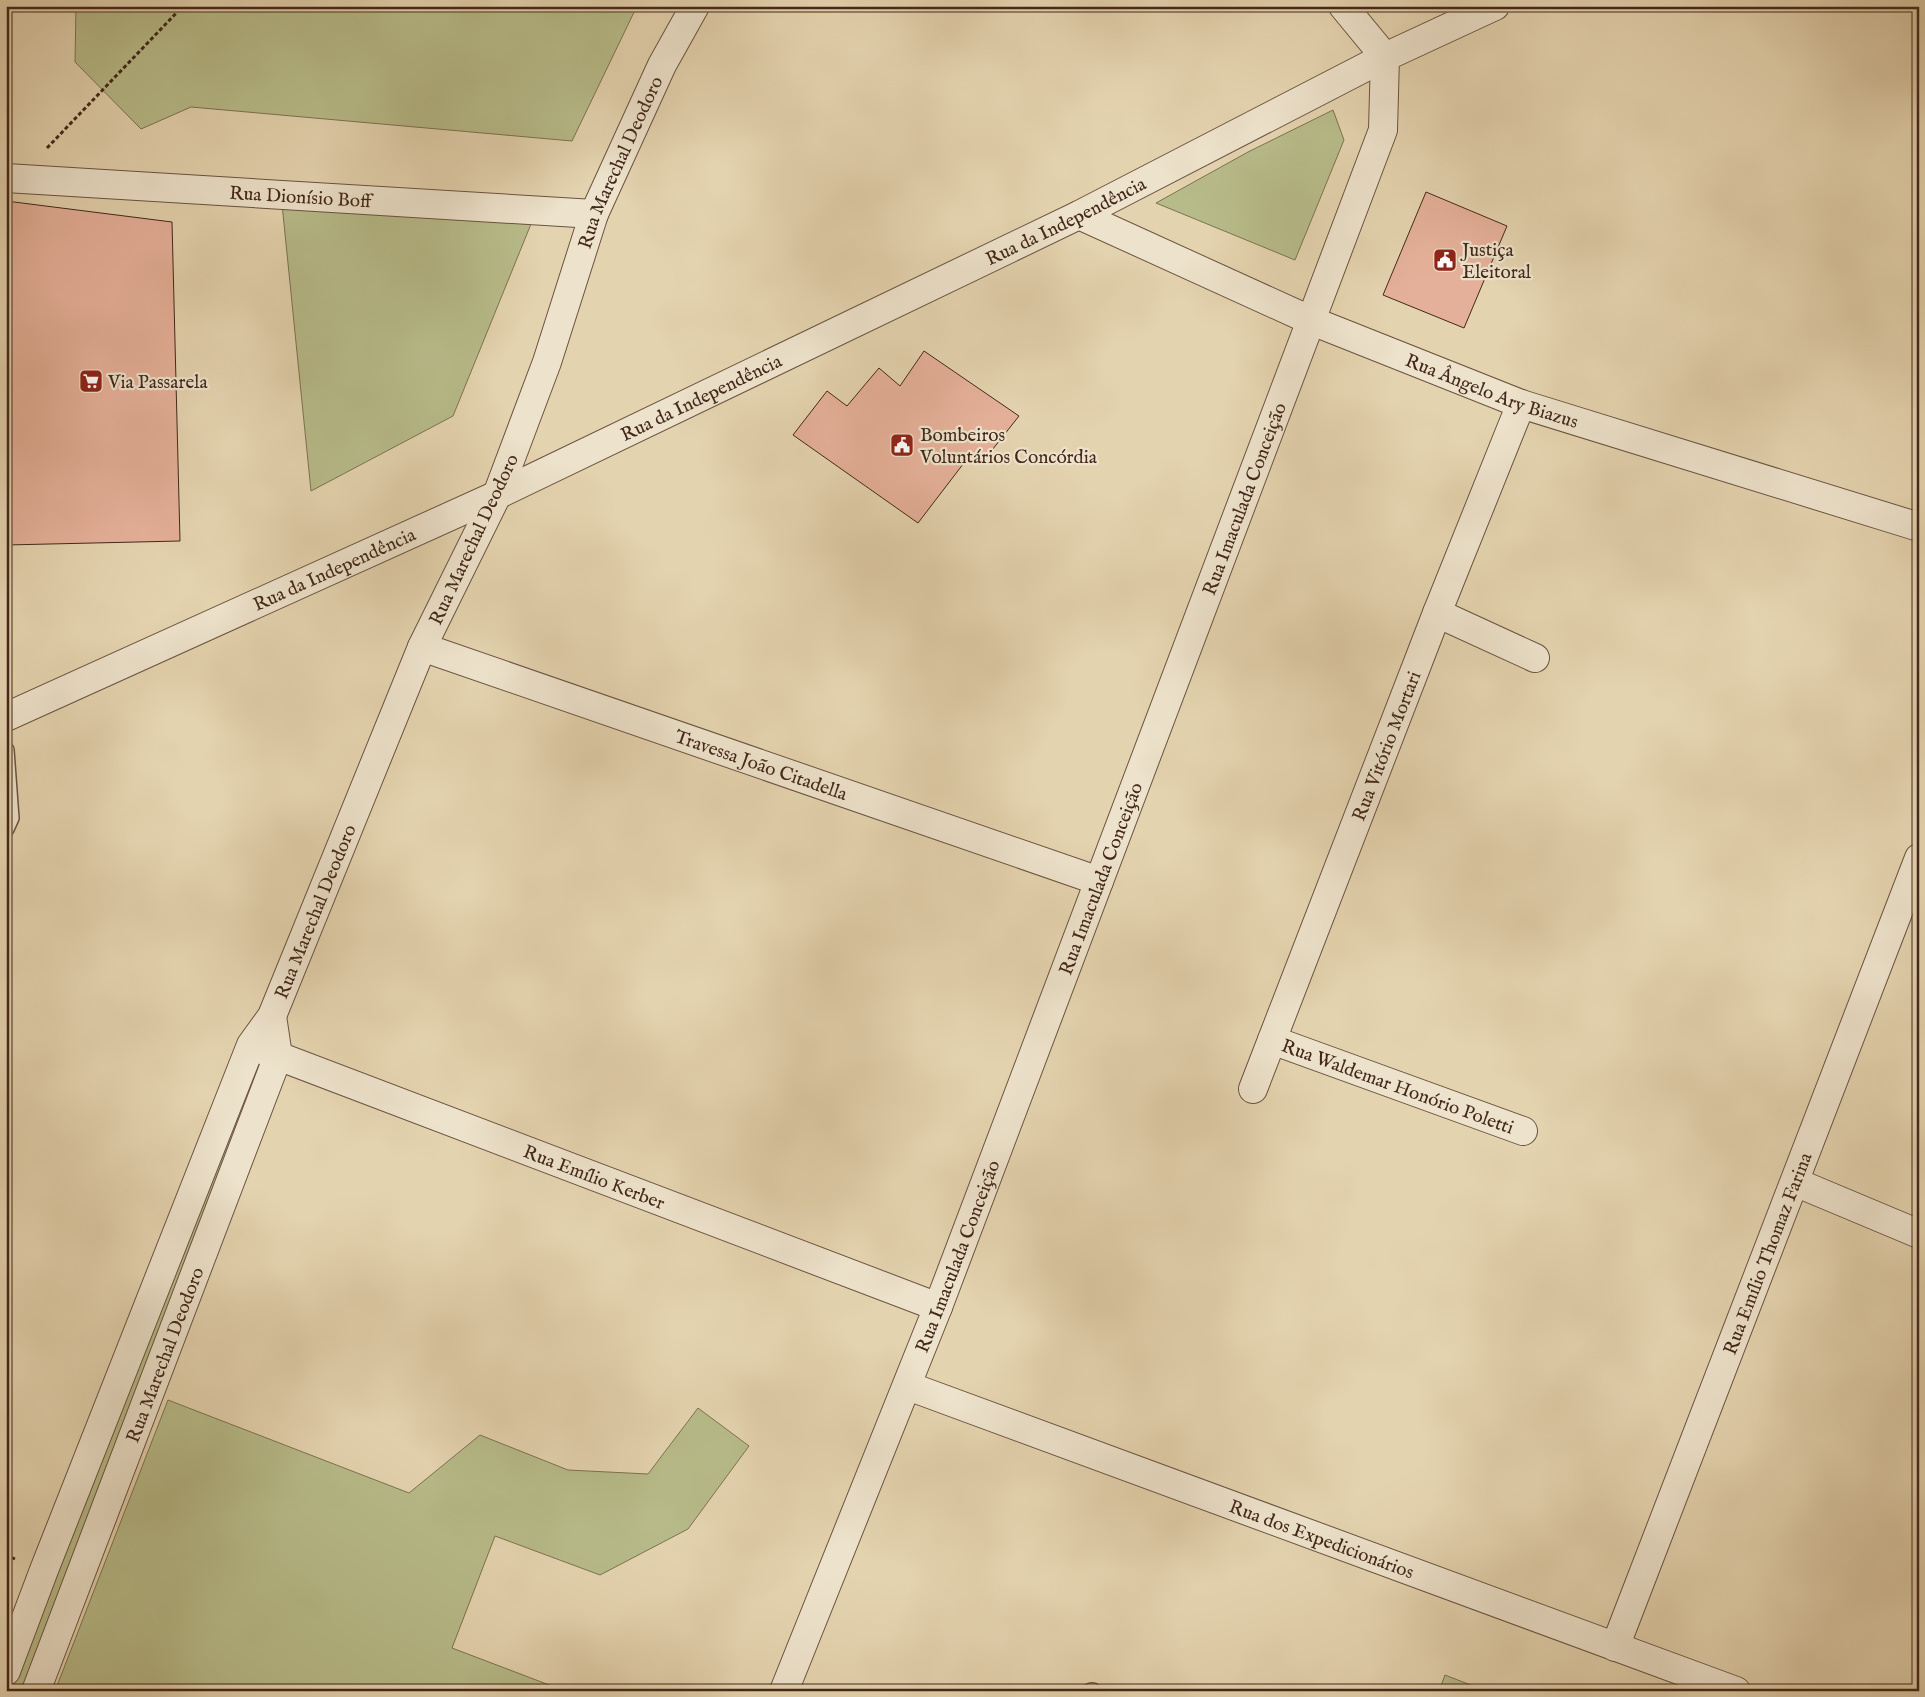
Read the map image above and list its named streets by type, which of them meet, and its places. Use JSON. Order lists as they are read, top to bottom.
{
  "streets": {
    "street": [
      "Rua Marechal Deodoro",
      "Rua Dionísio Boff",
      "Rua da Independência",
      "Rua Ângelo Ary Biazus",
      "Rua Imaculada Conceição",
      "Rua Vitório Mortari",
      "Travessa João Citadella",
      "Rua Waldemar Honório Poletti",
      "Rua Emílio Kerber",
      "Rua Emílio Thomaz Farina",
      "Rua dos Expedicionários"
    ]
  },
  "crossings": [
    ["Rua Marechal Deodoro", "Rua Dionísio Boff"],
    ["Rua Marechal Deodoro", "Rua da Independência"],
    ["Rua Marechal Deodoro", "Travessa João Citadella"],
    ["Rua Marechal Deodoro", "Rua Emílio Kerber"],
    ["Rua da Independência", "Rua Ângelo Ary Biazus"],
    ["Rua da Independência", "Rua Imaculada Conceição"],
    ["Rua Ângelo Ary Biazus", "Rua Imaculada Conceição"],
    ["Rua Ângelo Ary Biazus", "Rua Vitório Mortari"],
    ["Rua Imaculada Conceição", "Travessa João Citadella"],
    ["Rua Imaculada Conceição", "Rua Emílio Kerber"],
    ["Rua Imaculada Conceição", "Rua dos Expedicionários"],
    ["Rua Vitório Mortari", "Rua Waldemar Honório Poletti"],
    ["Rua Emílio Thomaz Farina", "Rua dos Expedicionários"]
  ],
  "places": {
    "public building": ["Justiça Eleitoral", "Bombeiros Voluntários Concórdia"],
    "supermarket": ["Via Passarela"]
  }
}
